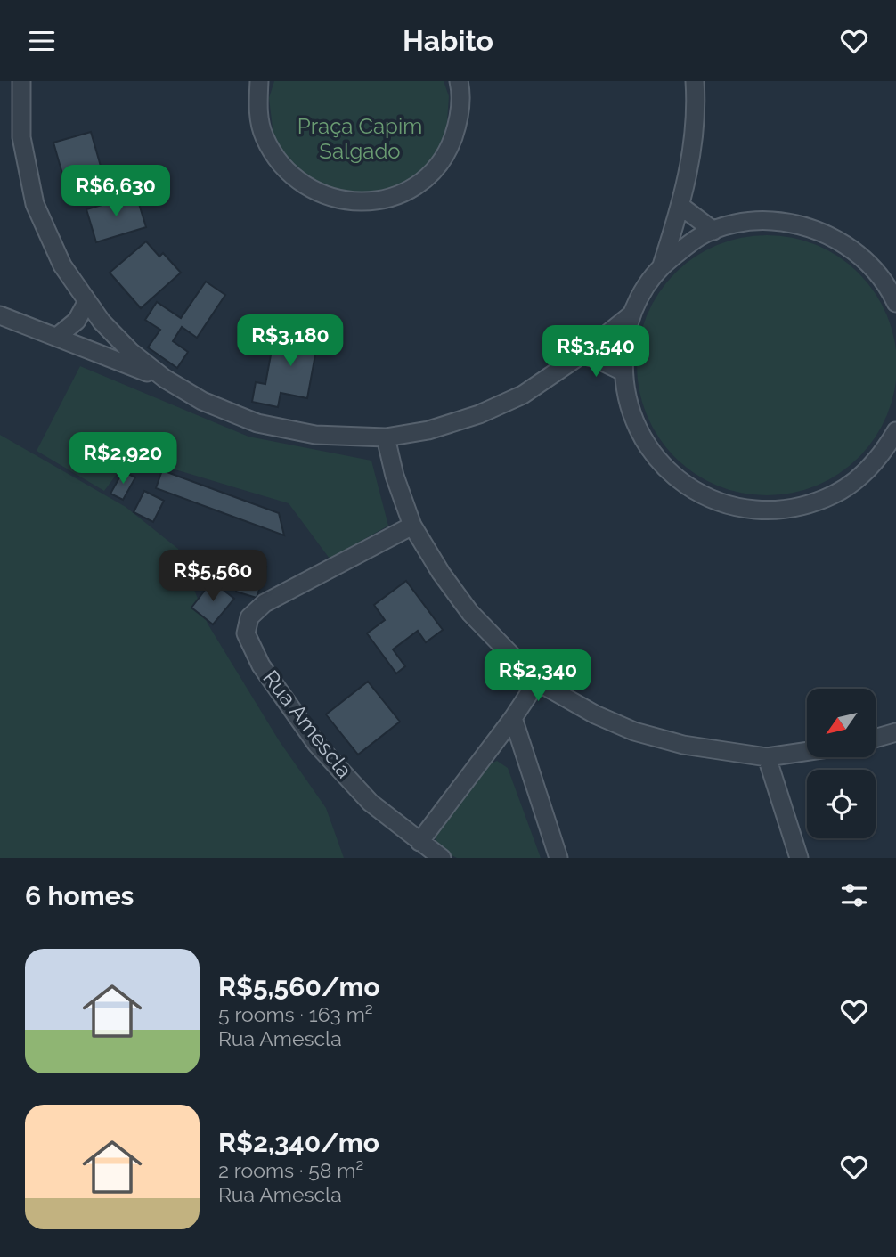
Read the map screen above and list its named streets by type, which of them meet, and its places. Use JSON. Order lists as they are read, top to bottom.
{
  "streets": {
    "street": ["Rua Amescla"]
  },
  "parks": ["Praça Capim Salgado"],
  "north": "bottom left",
  "page": {
    "header": "Habito",
    "price": [
      "R$6,630",
      "R$3,180",
      "R$3,540",
      "R$2,920",
      "R$5,560",
      "R$2,340"
    ],
    "heading": "6 homes",
    "list": [
      {
        "name": "R$5,560/mo",
        "note": "5 rooms · 163 m² · Rua Amescla"
      },
      {
        "name": "R$2,340/mo",
        "note": "2 rooms · 58 m² · Rua Amescla"
      }
    ]
  }
}
